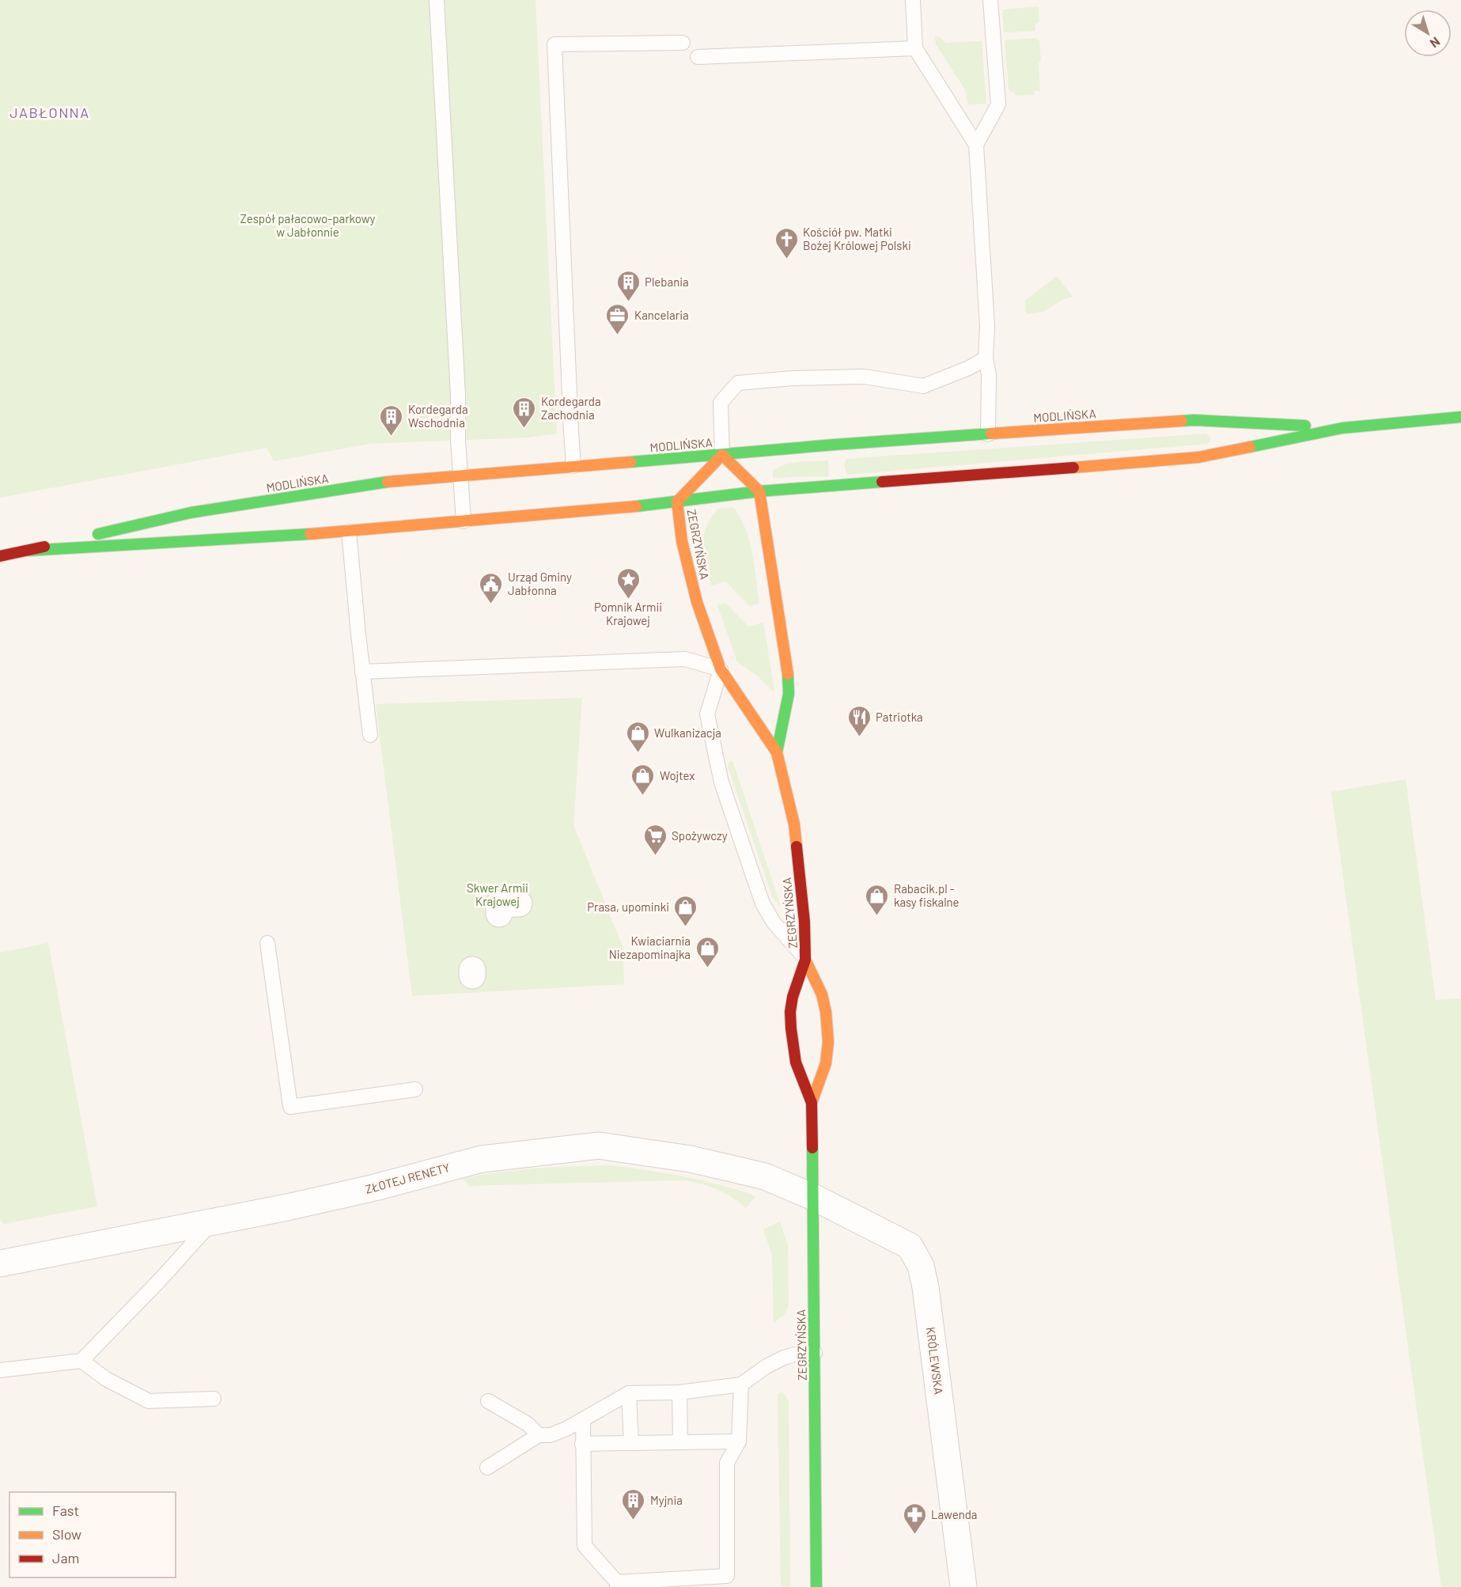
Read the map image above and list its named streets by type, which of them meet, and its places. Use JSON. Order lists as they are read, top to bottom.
{
  "streets": {
    "main road": ["MODLIŃSKA", "ZEGRZYŃSKA"],
    "street": ["ZŁOTEJ RENETY", "KRÓLEWSKA"]
  },
  "crossings": [
    ["MODLIŃSKA", "ZEGRZYŃSKA"],
    ["ZEGRZYŃSKA", "ZŁOTEJ RENETY"],
    ["ZEGRZYŃSKA", "KRÓLEWSKA"],
    ["ZŁOTEJ RENETY", "KRÓLEWSKA"]
  ],
  "districts": ["JABŁONNA"],
  "parks": ["Zespół pałacowo-parkowy w Jabłonnie", "Skwer Armii Krajowej"],
  "places": {
    "church": ["Kościół pw. Matki Bożej Królowej Polski"],
    "building": [
      "Plebania",
      "Kordegarda Zachodnia",
      "Kordegarda Wschodnia",
      "Myjnia"
    ],
    "office": ["Kancelaria"],
    "place": ["Pomnik Armii Krajowej"],
    "public building": ["Urząd Gminy Jabłonna"],
    "restaurant": ["Patriotka"],
    "shop": [
      "Wulkanizacja",
      "Wojtex",
      "Rabacik.pl - kasy fiskalne",
      "Prasa, upominki",
      "Kwiaciarnia Niezapominajka"
    ],
    "supermarket": ["Spożywczy"],
    "pharmacy": ["Lawenda"]
  },
  "legend": ["Fast", "Slow", "Jam"],
  "north": "bottom right"
}
